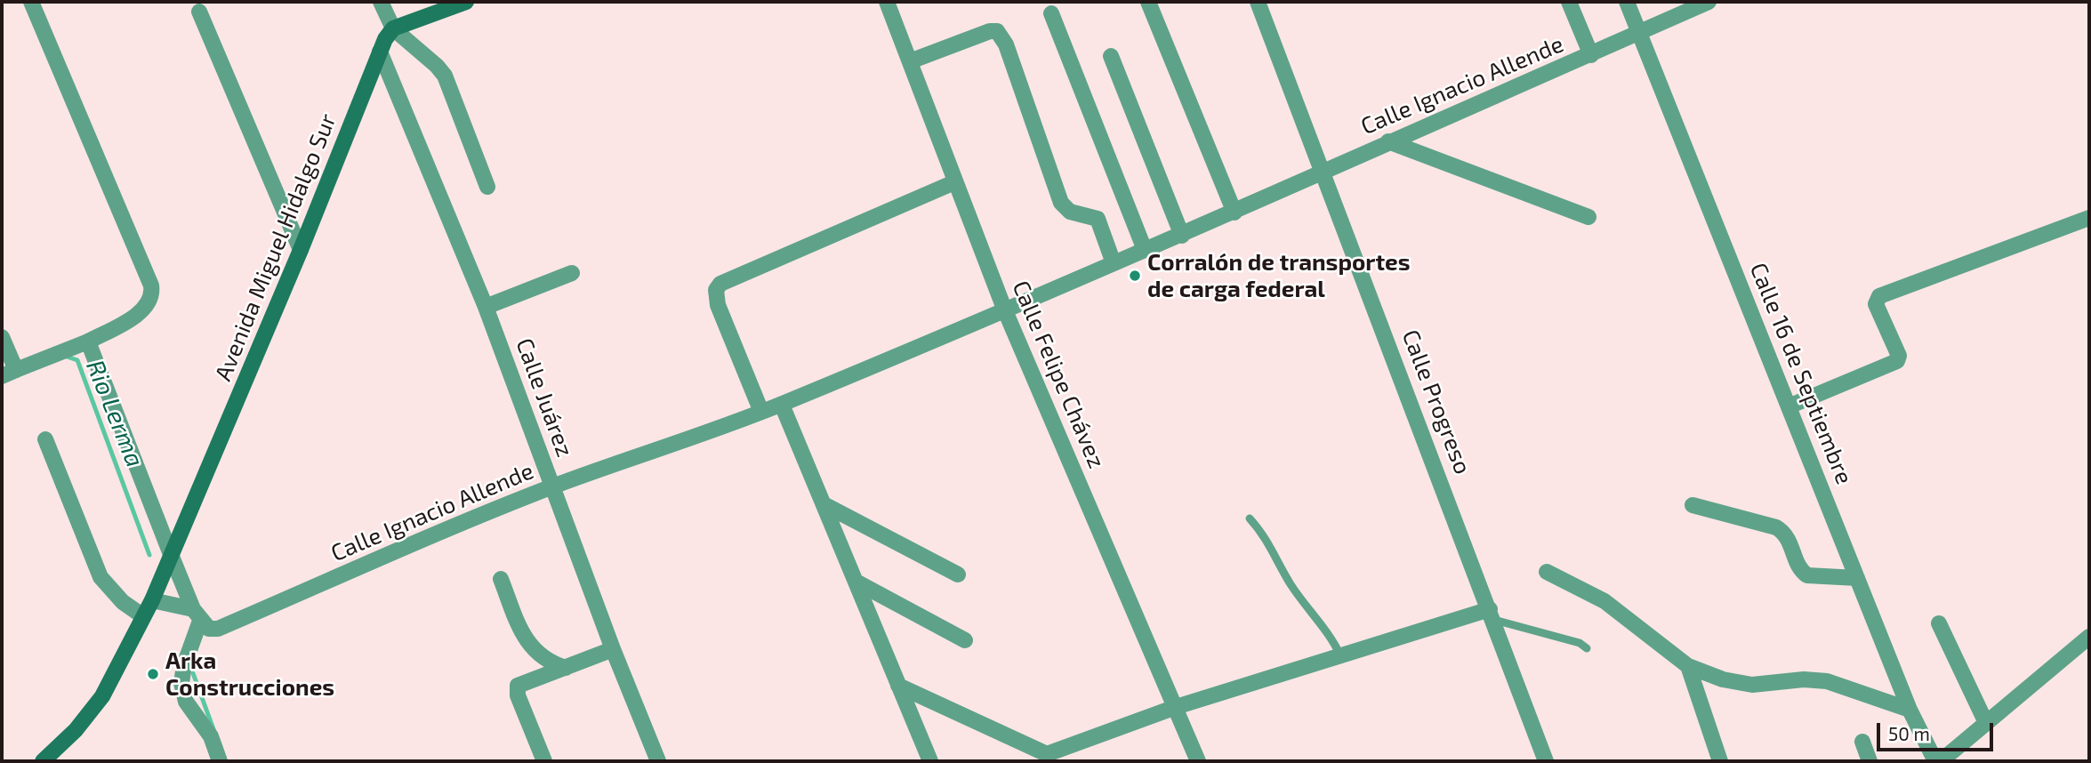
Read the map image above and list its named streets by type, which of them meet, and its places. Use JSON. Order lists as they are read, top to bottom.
{
  "streets": {
    "main road": ["Avenida Miguel Hidalgo Sur"],
    "street": [
      "Calle Ignacio Allende",
      "Calle 16 de Septiembre",
      "Calle Felipe Chávez",
      "Calle Juárez",
      "Calle Progreso"
    ]
  },
  "crossings": [
    ["Calle Ignacio Allende", "Calle 16 de Septiembre"],
    ["Calle Ignacio Allende", "Calle Felipe Chávez"],
    ["Calle Ignacio Allende", "Calle Juárez"],
    ["Calle Ignacio Allende", "Calle Progreso"],
    ["Avenida Miguel Hidalgo Sur", "Calle Juárez"]
  ],
  "water": ["Rio Lerma"],
  "places": ["Corralón de transportes de carga federal", "Arka Construcciones"],
  "scale_bar": "50 m"
}
